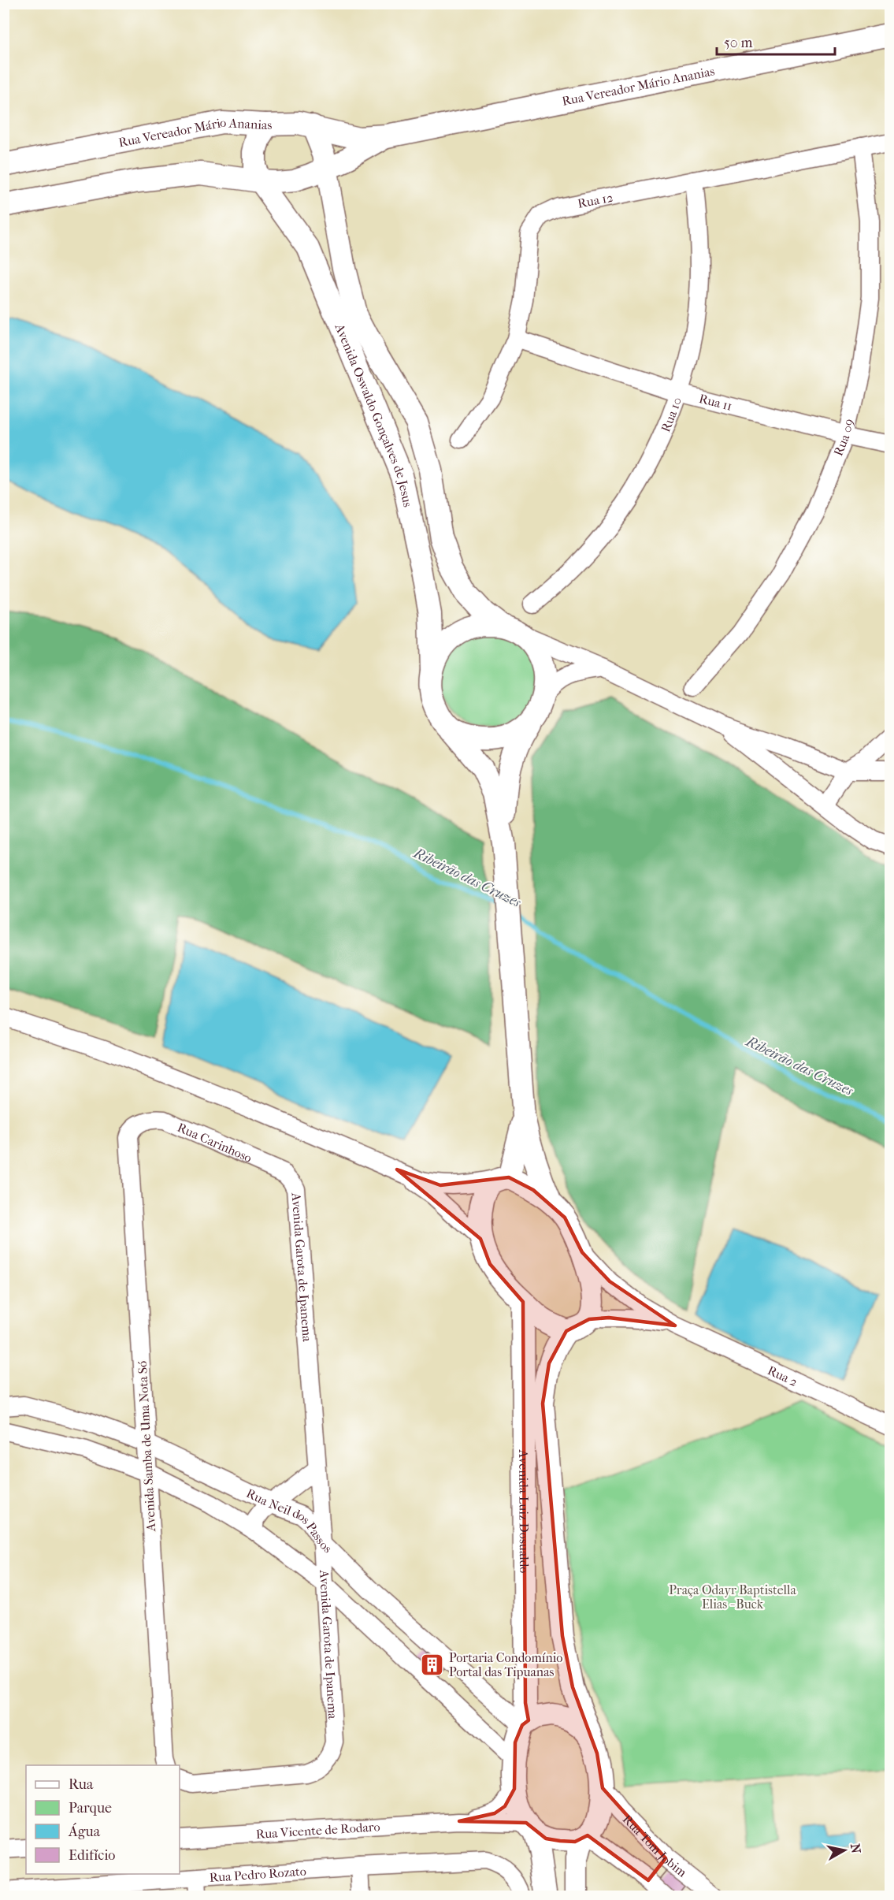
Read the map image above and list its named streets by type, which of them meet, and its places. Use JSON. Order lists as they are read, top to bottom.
{
  "streets": {
    "street": [
      "Rua Vereador Mário Ananias",
      "Rua 12",
      "Rua 11",
      "Rua 10",
      "Avenida Oswaldo Gonçalves de Jesus",
      "Rua 09",
      "Rua Carinhoso",
      "Avenida Garota de Ipanema",
      "Rua 2",
      "Avenida Samba de Uma Nota Só",
      "Avenida Luiz Dosualdo",
      "Rua Neil dos Passos",
      "Rua Vicente de Rodaro",
      "Rua Tom Jobim",
      "Rua Pedro Rozato"
    ]
  },
  "crossings": [
    ["Rua Vereador Mário Ananias", "Avenida Oswaldo Gonçalves de Jesus"],
    ["Rua 12", "Rua 11"],
    ["Rua 12", "Rua 10"],
    ["Rua 12", "Rua 09"],
    ["Rua 11", "Rua 10"],
    ["Rua 11", "Rua 09"],
    ["Rua Carinhoso", "Avenida Garota de Ipanema"],
    ["Rua Carinhoso", "Avenida Samba de Uma Nota Só"],
    ["Avenida Garota de Ipanema", "Rua Neil dos Passos"],
    ["Avenida Samba de Uma Nota Só", "Rua Neil dos Passos"],
    ["Avenida Luiz Dosualdo", "Rua Neil dos Passos"],
    ["Avenida Luiz Dosualdo", "Rua Vicente de Rodaro"],
    ["Avenida Luiz Dosualdo", "Rua Tom Jobim"],
    ["Rua Neil dos Passos", "Rua Vicente de Rodaro"],
    ["Rua Neil dos Passos", "Rua Tom Jobim"],
    ["Rua Vicente de Rodaro", "Rua Tom Jobim"]
  ],
  "water": ["Ribeirão das Cruzes"],
  "parks": ["Praça Odayr Baptistella Elias - Buck"],
  "places": {
    "building": ["Portaria Condomínio Portal das Tipuanas"]
  },
  "legend": [
    "Rua",
    "Parque",
    "Água",
    "Edifício"
  ],
  "scale_bar": "50 m",
  "north": "right"
}
